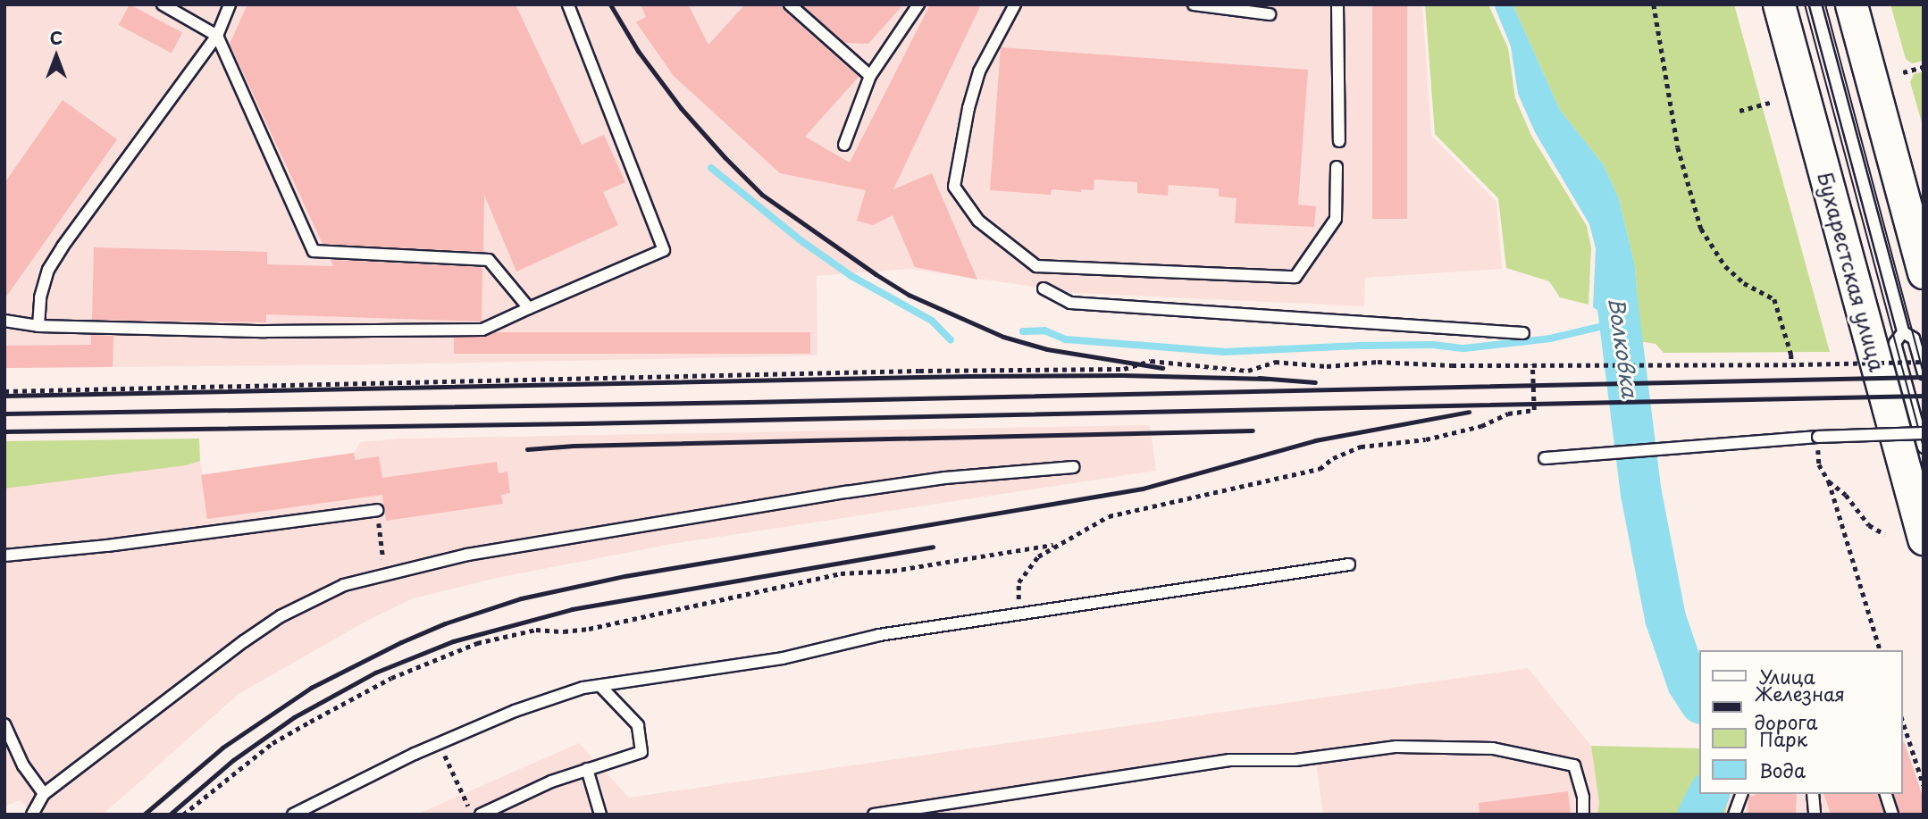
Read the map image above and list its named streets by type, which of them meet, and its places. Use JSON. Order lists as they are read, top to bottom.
{
  "streets": {
    "main road": ["Бухарестская улица"]
  },
  "water": ["Волковка"],
  "legend": [
    "Улица",
    "Железная дорога",
    "Парк",
    "Вода"
  ],
  "north": "top"
}
